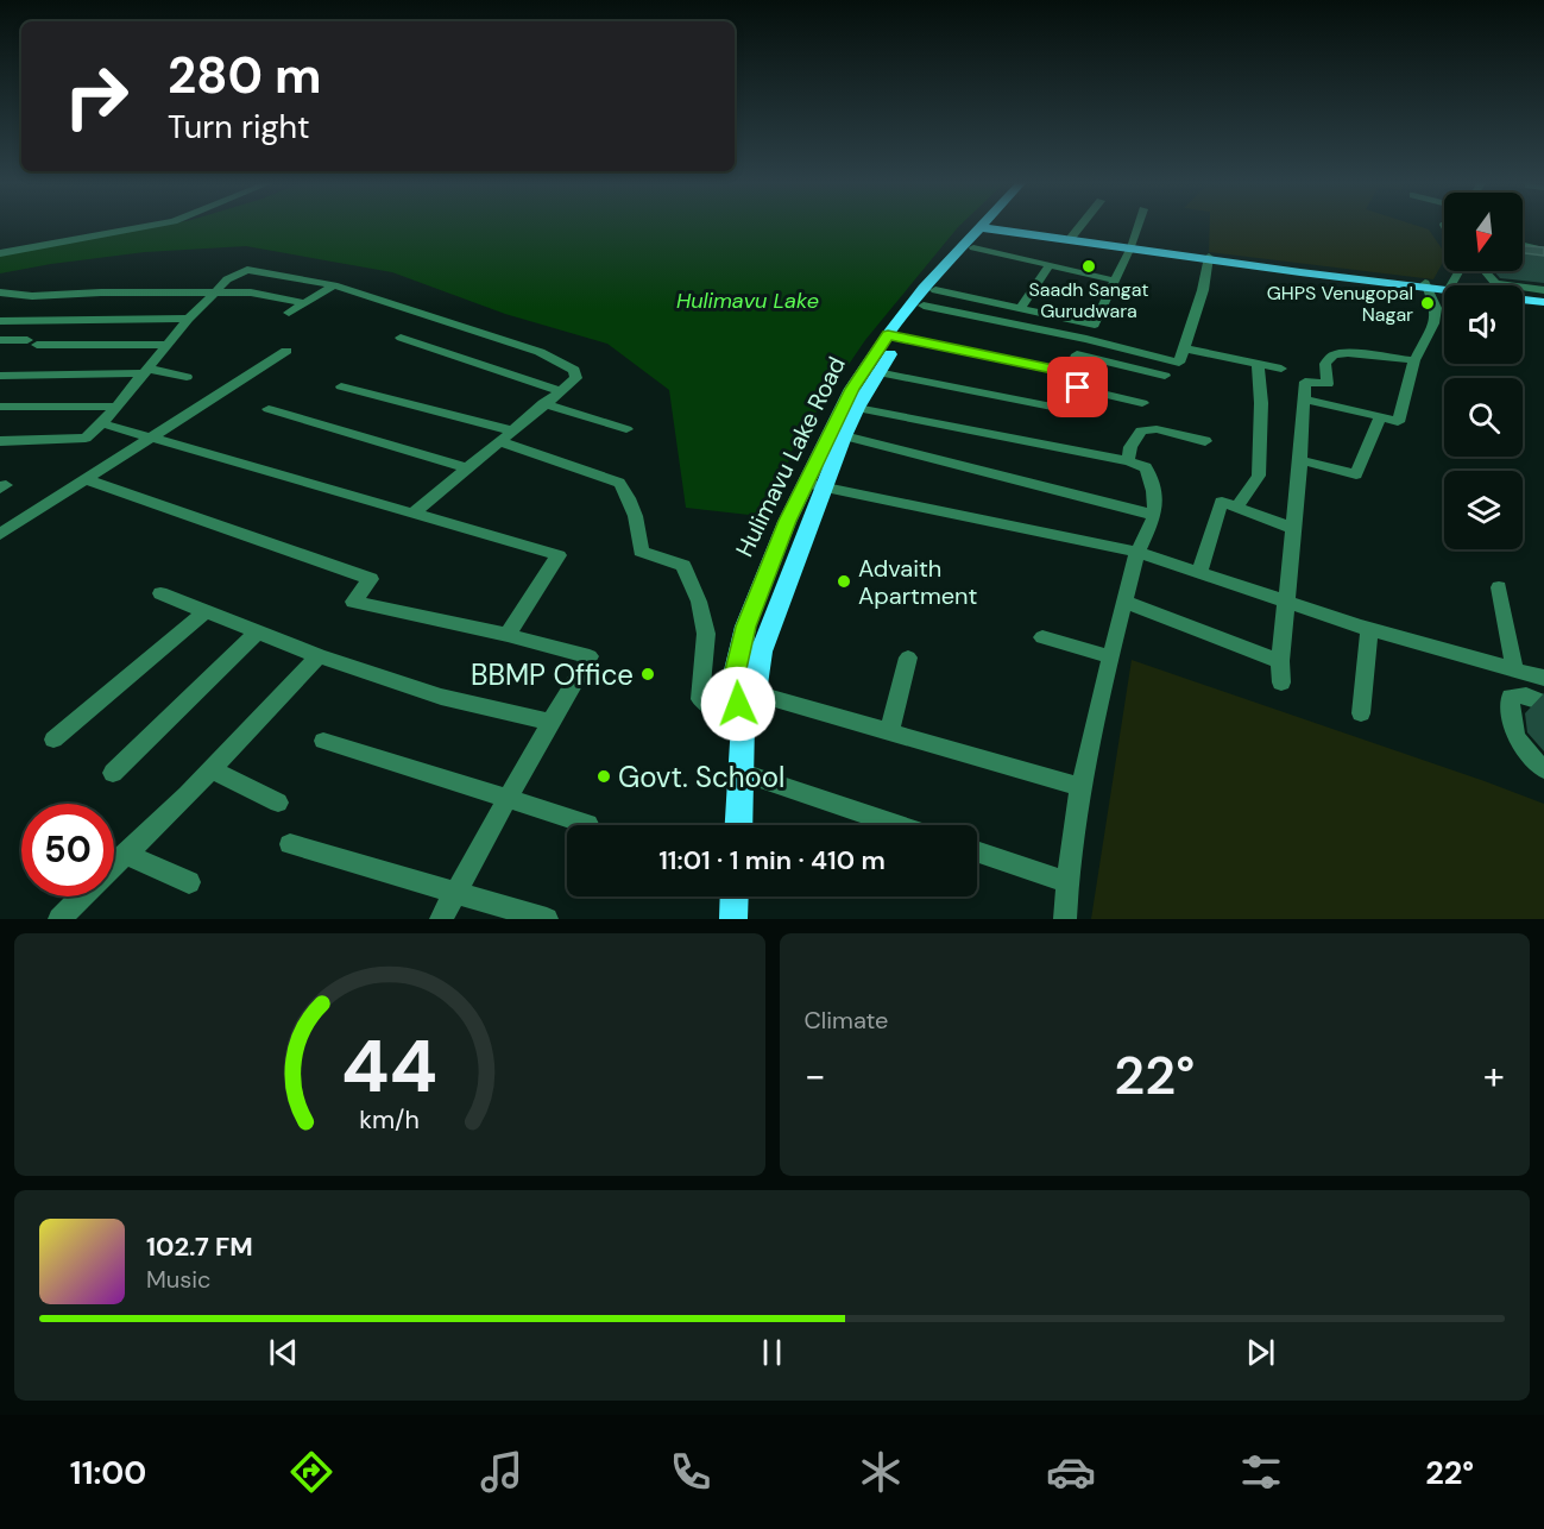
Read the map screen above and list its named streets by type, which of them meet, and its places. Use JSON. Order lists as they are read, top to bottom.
{
  "streets": {
    "main road": ["Hulimavu Lake Road"]
  },
  "water": ["Hulimavu Lake"],
  "places": [
    "Saadh Sangat Gurudwara",
    "GHPS Venugopal Nagar",
    "Advaith Apartment",
    "BBMP Office",
    "Govt. School"
  ],
  "north": "bottom",
  "page": {
    "turn": ["280 m", "Turn right"],
    "limit": "50",
    "trip": "11:01 · 1 min · 410 m",
    "tile": "Climate",
    "heat": ["−", "22°", "+"],
    "song": ["102.7 FM", "Music"],
    "tabs": ["11:00", "22°"],
    "gauge": ["44", "km/h"]
  }
}
